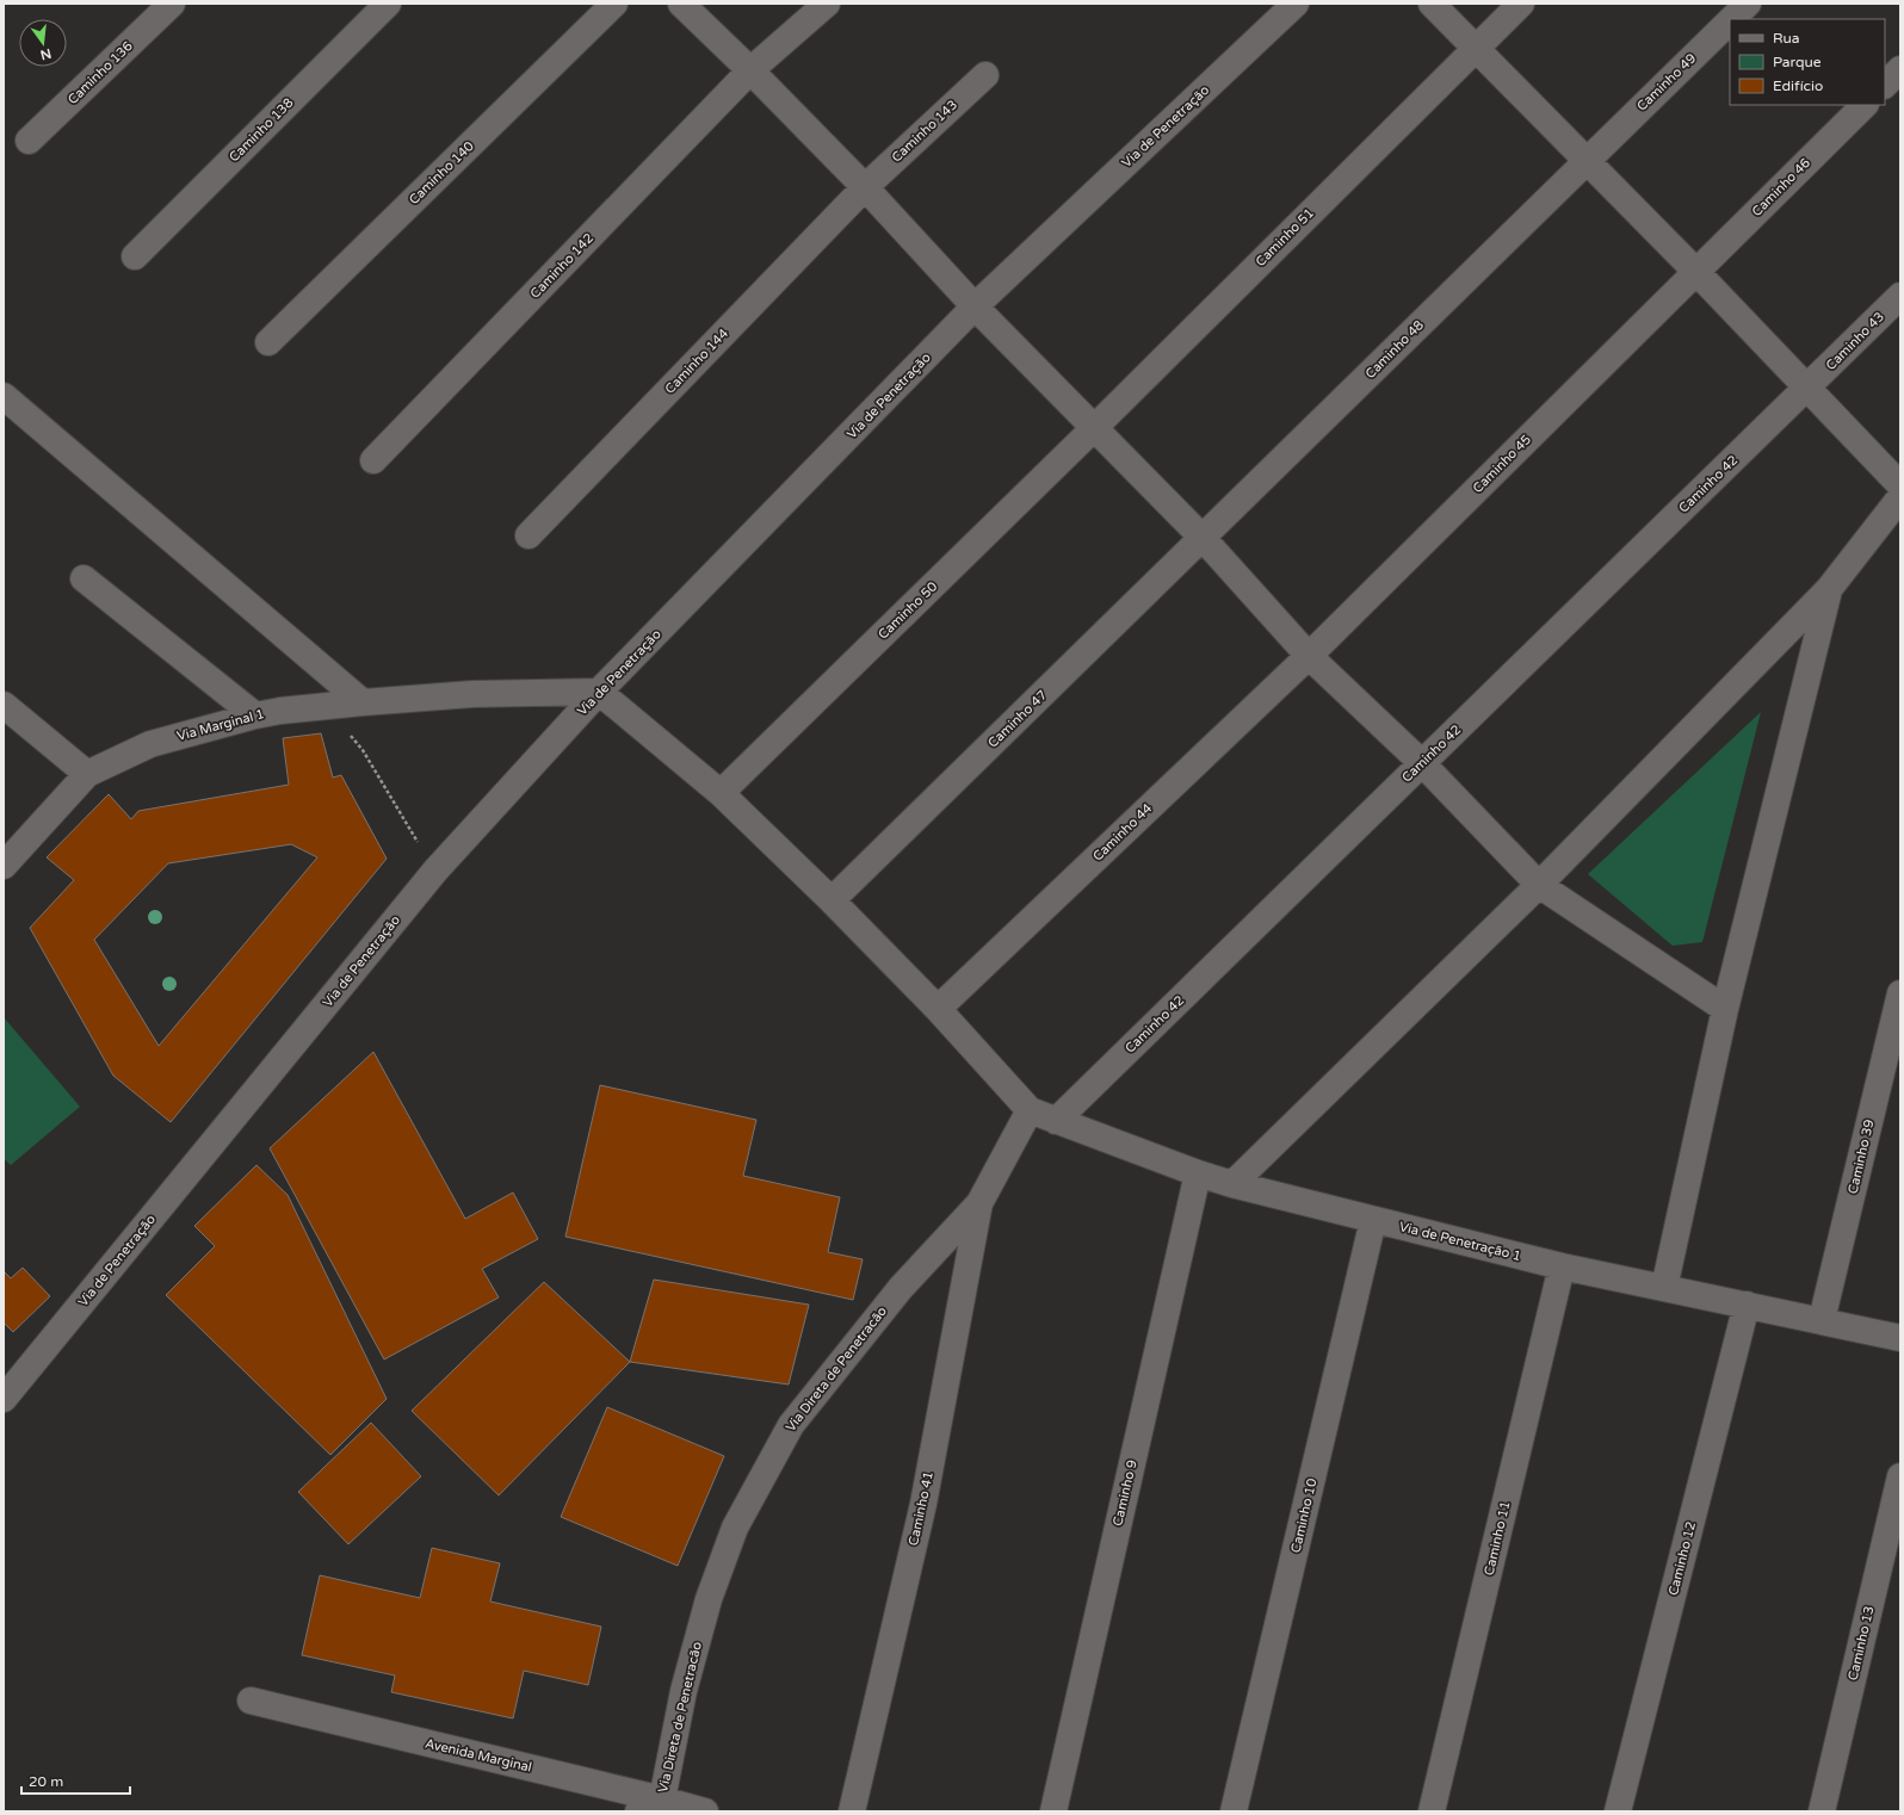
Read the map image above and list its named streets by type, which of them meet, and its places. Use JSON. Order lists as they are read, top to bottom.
{
  "streets": {
    "street": [
      "Caminho 136",
      "Caminho 49",
      "Via de Penetração",
      "Caminho 138",
      "Caminho 143",
      "Caminho 140",
      "Caminho 46",
      "Caminho 51",
      "Caminho 142",
      "Caminho 43",
      "Caminho 48",
      "Caminho 144",
      "Caminho 45",
      "Caminho 42",
      "Caminho 50",
      "Caminho 47",
      "Via Marginal 1",
      "Caminho 44",
      "Caminho 39",
      "Via de Penetração 1",
      "Via Direta de Penetracão",
      "Caminho 9",
      "Caminho 41",
      "Caminho 10",
      "Caminho 11",
      "Caminho 12",
      "Caminho 13",
      "Avenida Marginal"
    ]
  },
  "crossings": [
    ["Caminho 49", "Caminho 48"],
    ["Via de Penetração", "Via Marginal 1"],
    ["Caminho 143", "Caminho 144"],
    ["Caminho 46", "Caminho 45"],
    ["Caminho 51", "Caminho 50"],
    ["Caminho 43", "Caminho 42"],
    ["Caminho 48", "Caminho 47"],
    ["Caminho 45", "Caminho 44"],
    ["Caminho 42", "Via de Penetração 1"],
    ["Caminho 39", "Via de Penetração 1"],
    ["Via de Penetração 1", "Via Direta de Penetracão"],
    ["Via de Penetração 1", "Caminho 9"],
    ["Via de Penetração 1", "Caminho 10"],
    ["Via de Penetração 1", "Caminho 11"],
    ["Via de Penetração 1", "Caminho 12"],
    ["Via Direta de Penetracão", "Caminho 41"],
    ["Via Direta de Penetracão", "Avenida Marginal"]
  ],
  "legend": ["Rua", "Parque", "Edifício"],
  "scale_bar": "20 m",
  "north": "bottom"
}
